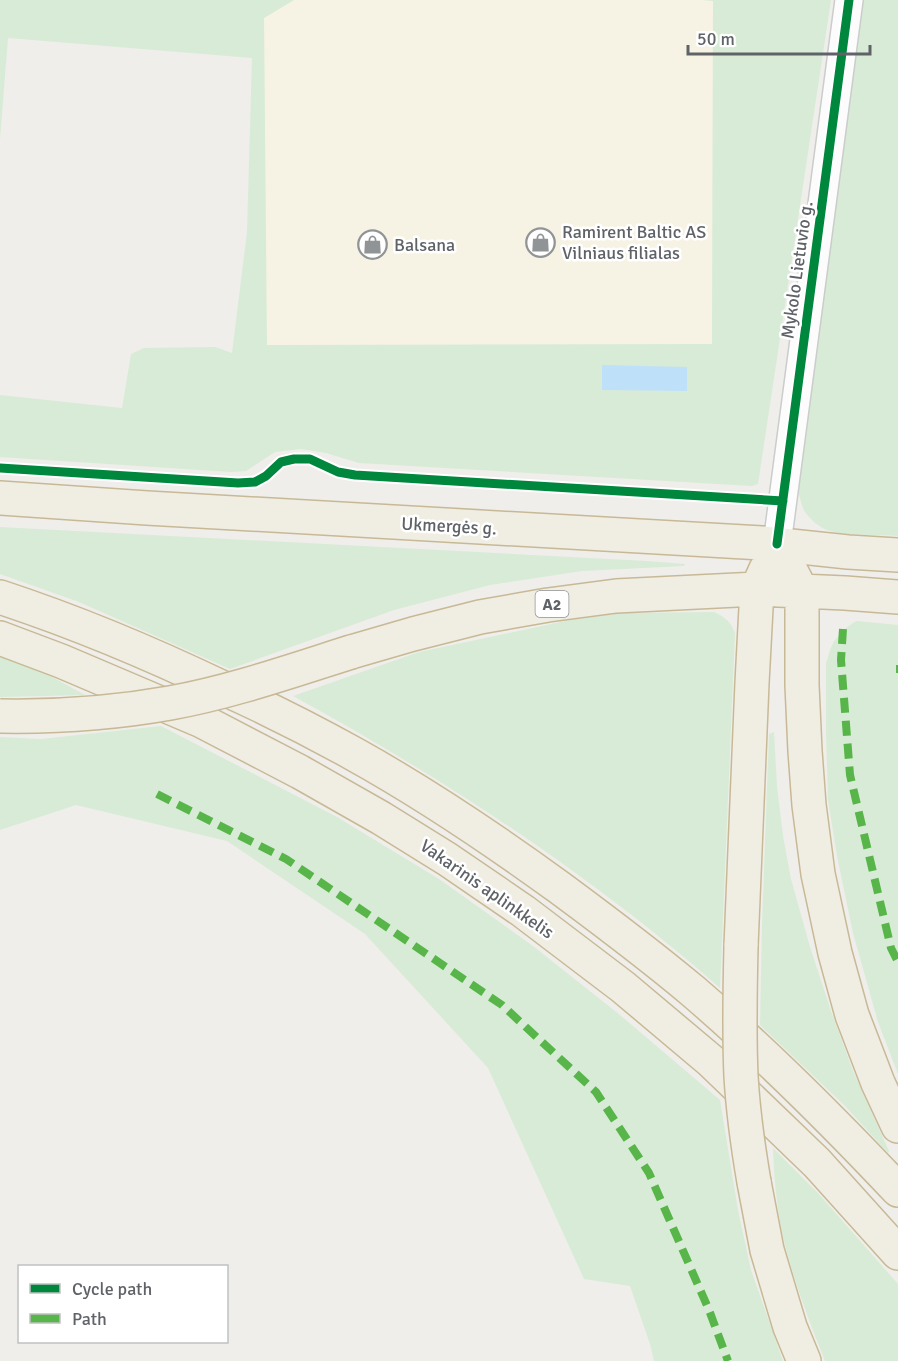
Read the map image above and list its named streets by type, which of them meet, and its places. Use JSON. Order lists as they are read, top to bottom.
{
  "streets": {
    "highway": ["Ukmergės g.", "A2", "Vakarinis aplinkkelis"],
    "street": ["Mykolo Lietuvio g."]
  },
  "crossings": [
    ["Mykolo Lietuvio g.", "Ukmergės g."]
  ],
  "places": {
    "shop": ["Ramirent Baltic AS Vilniaus filialas", "Balsana"]
  },
  "legend": ["Cycle path", "Path"],
  "scale_bar": "50 m"
}
